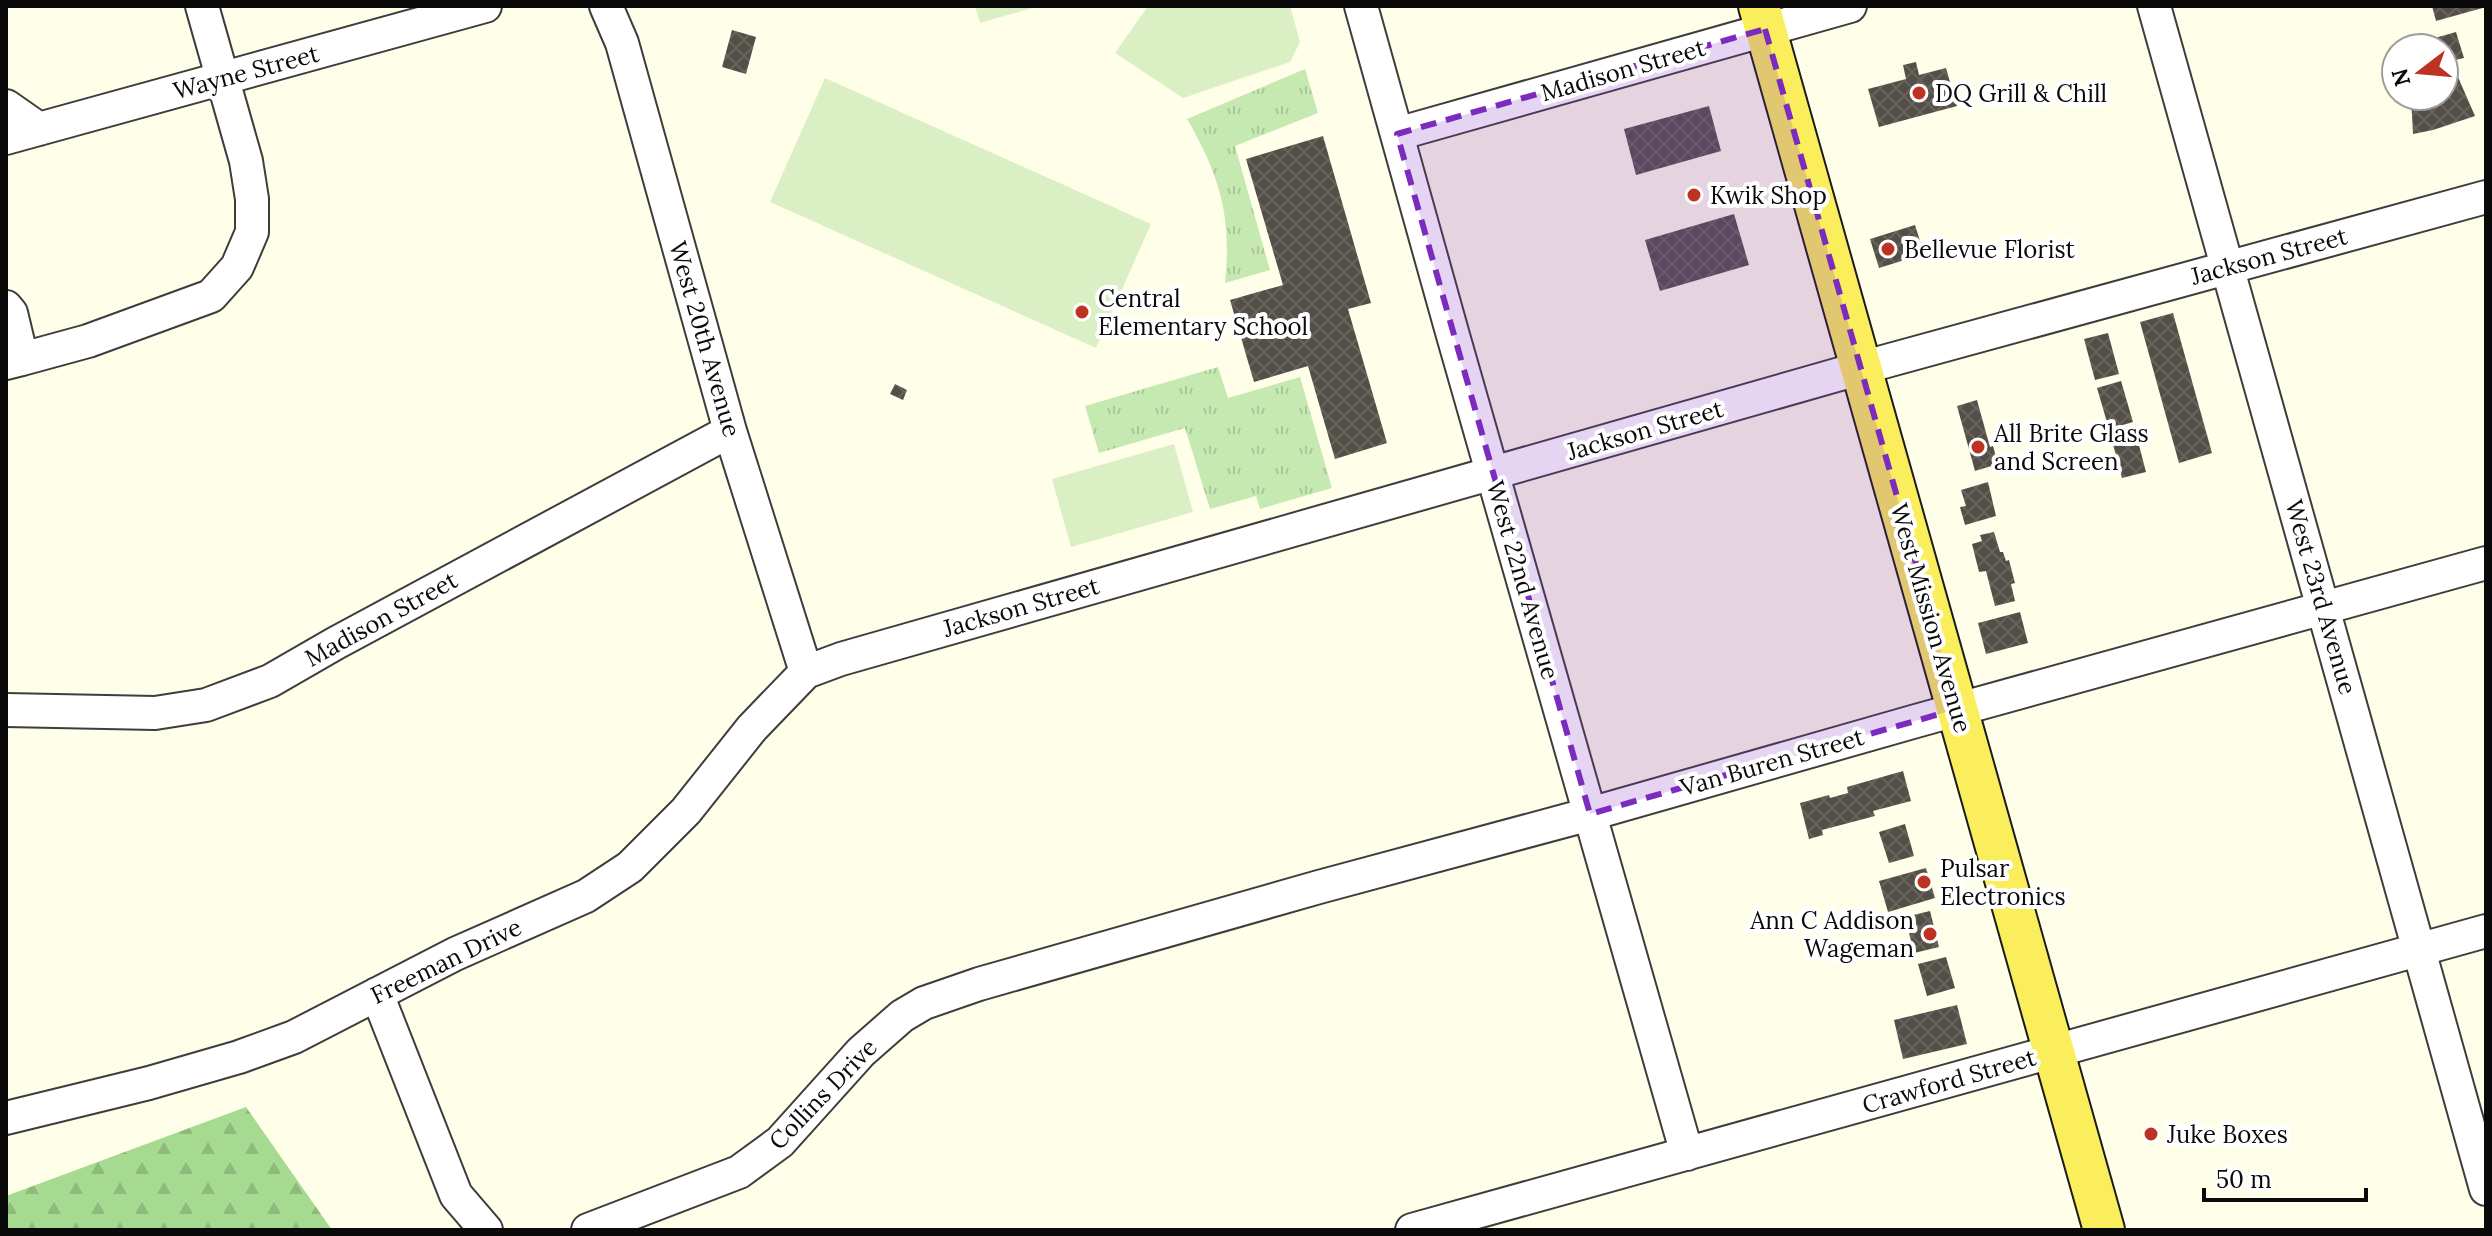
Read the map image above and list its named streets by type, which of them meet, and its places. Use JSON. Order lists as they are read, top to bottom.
{
  "streets": {
    "main road": ["West Mission Avenue"],
    "street": [
      "Madison Street",
      "Wayne Street",
      "Jackson Street",
      "West 20th Avenue",
      "West 22nd Avenue",
      "West 23rd Avenue",
      "Van Buren Street",
      "Freeman Drive",
      "Crawford Street",
      "Collins Drive"
    ]
  },
  "crossings": [
    ["Madison Street", "West 20th Avenue"],
    ["Madison Street", "West 22nd Avenue"],
    ["Madison Street", "West Mission Avenue"],
    ["Jackson Street", "West 20th Avenue"],
    ["Jackson Street", "West 22nd Avenue"],
    ["Jackson Street", "West 23rd Avenue"],
    ["Jackson Street", "West Mission Avenue"],
    ["Jackson Street", "Freeman Drive"],
    ["West 20th Avenue", "Freeman Drive"],
    ["West 22nd Avenue", "Van Buren Street"],
    ["West 22nd Avenue", "Crawford Street"],
    ["West 23rd Avenue", "Van Buren Street"],
    ["West 23rd Avenue", "Crawford Street"],
    ["West Mission Avenue", "Van Buren Street"],
    ["West Mission Avenue", "Crawford Street"],
    ["Van Buren Street", "Collins Drive"]
  ],
  "places": [
    "DQ Grill & Chill",
    "Kwik Shop",
    "Bellevue Florist",
    "Central Elementary School",
    "All Brite Glass and Screen",
    "Pulsar Electronics",
    "Ann C Addison Wageman",
    "Juke Boxes"
  ],
  "scale_bar": "50 m",
  "north": "left"
}
